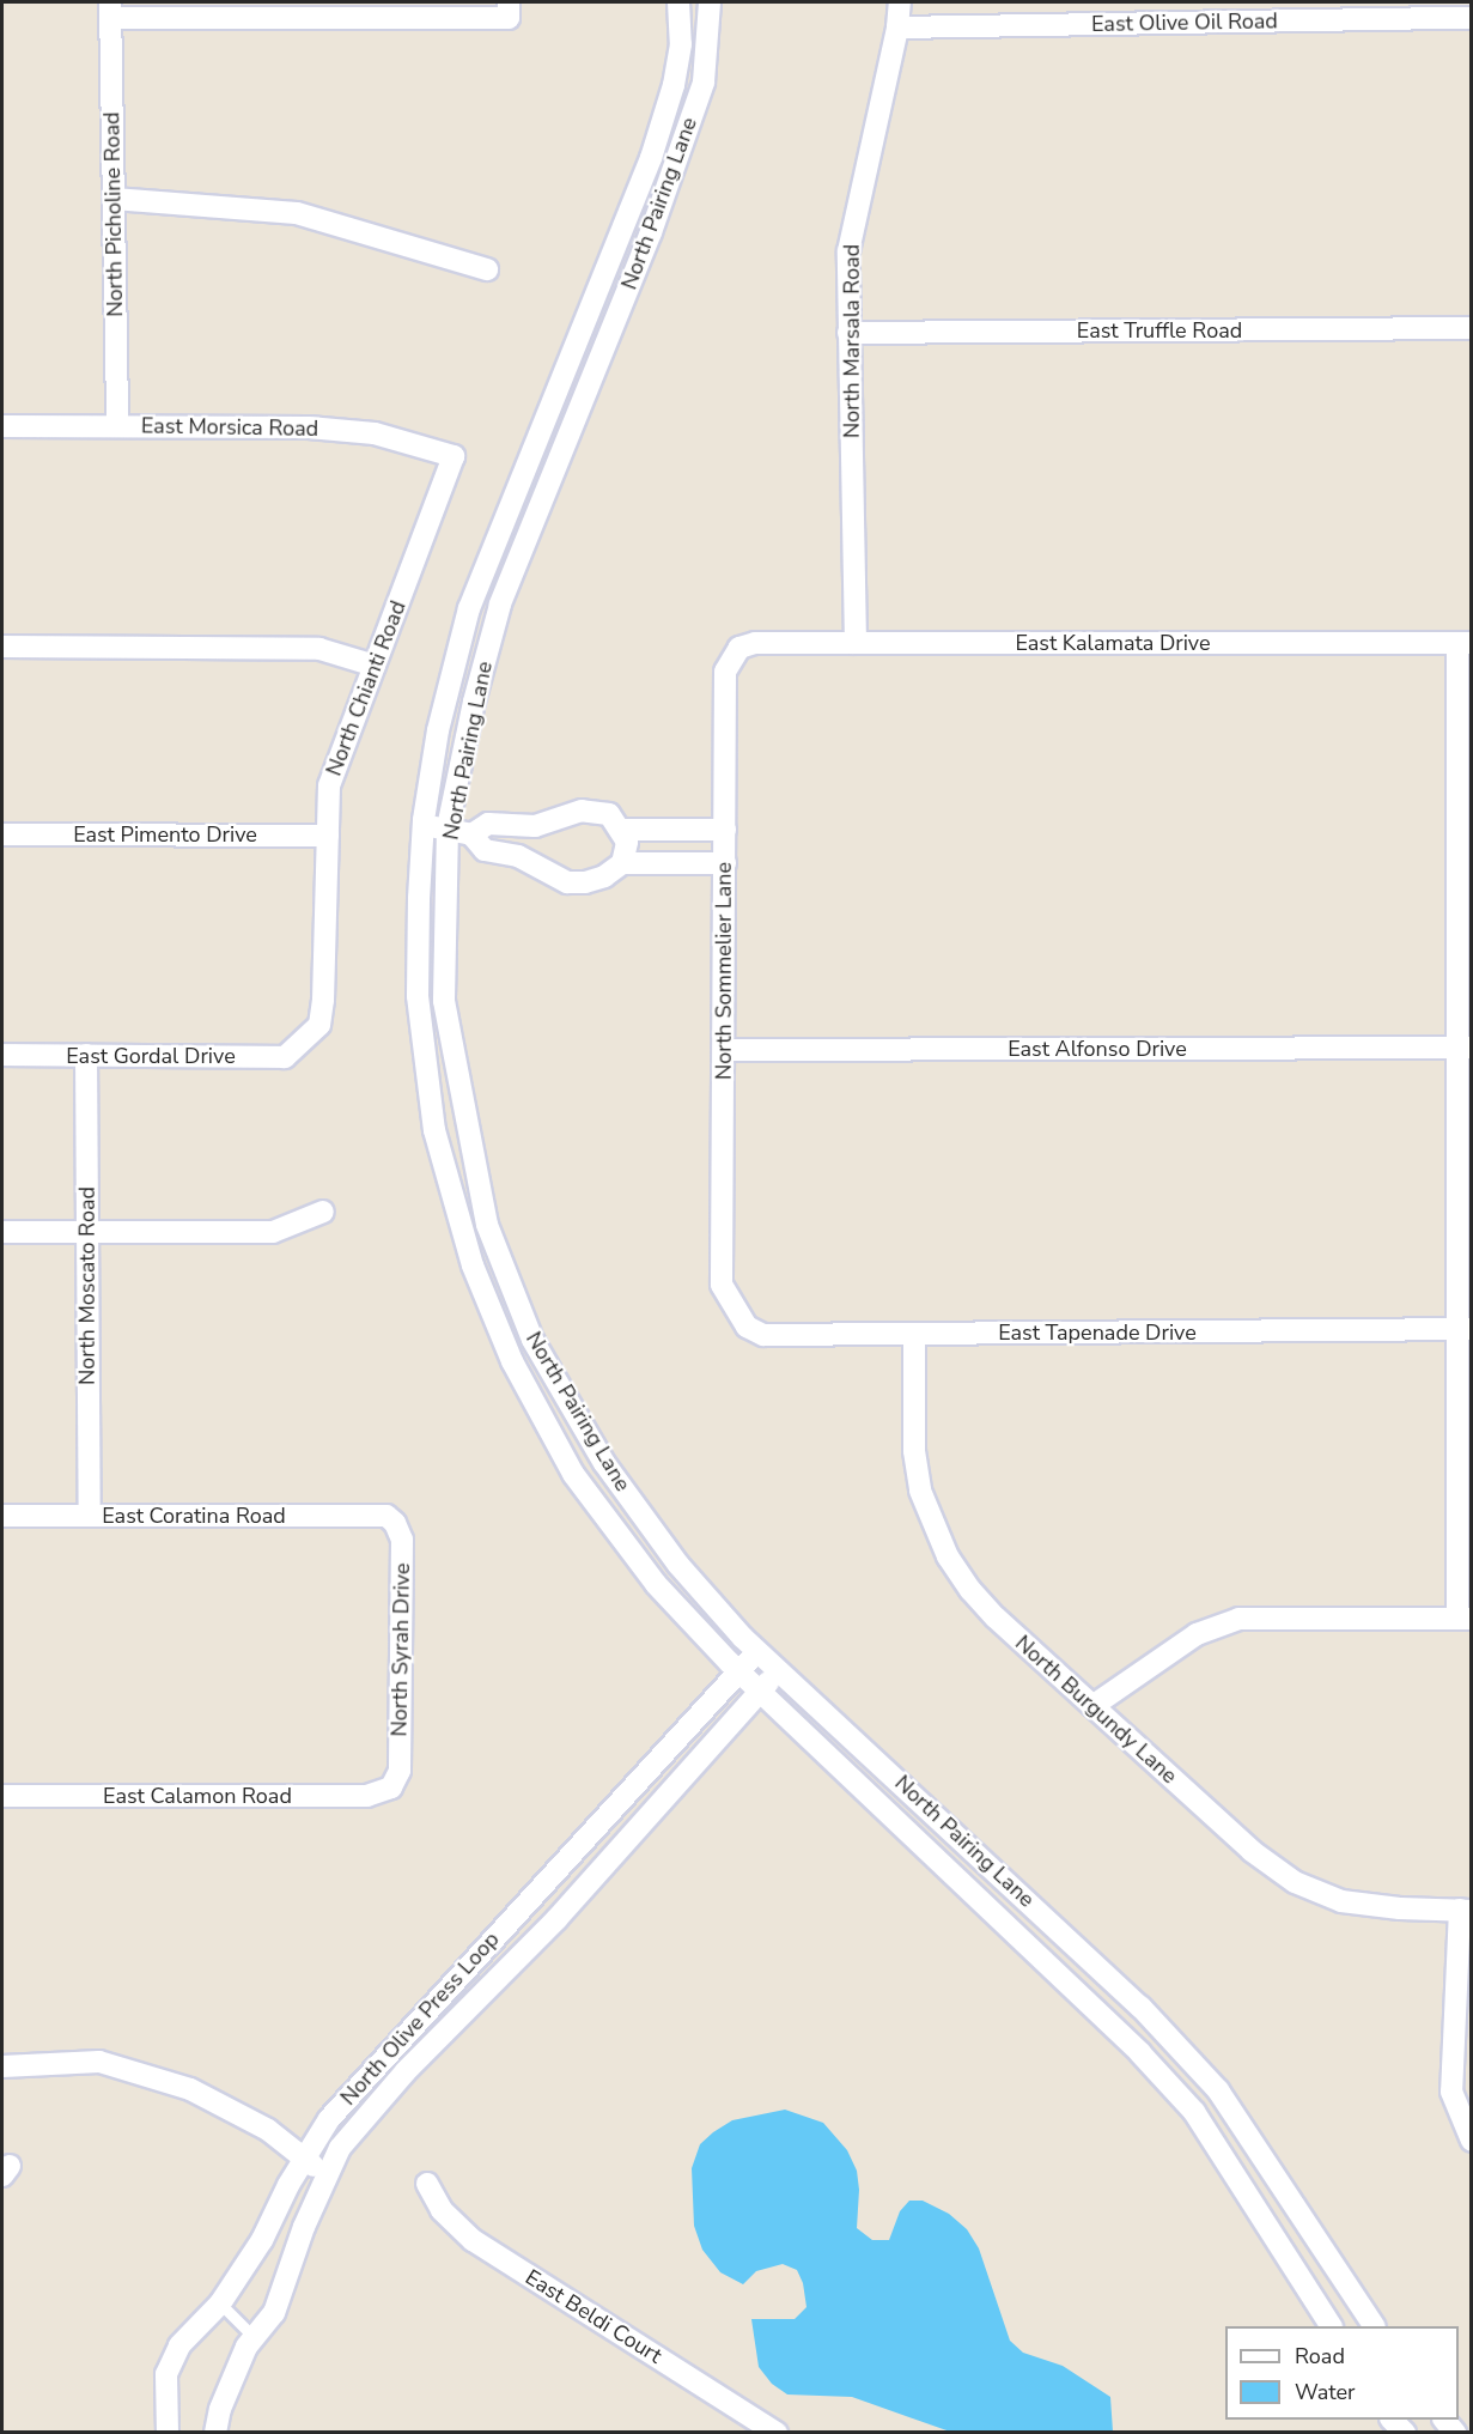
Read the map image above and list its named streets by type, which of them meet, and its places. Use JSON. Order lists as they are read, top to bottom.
{
  "streets": {
    "street": [
      "East Olive Oil Road",
      "North Pairing Lane",
      "North Picholine Road",
      "East Truffle Road",
      "North Marsala Road",
      "East Morsica Road",
      "East Kalamata Drive",
      "North Chianti Road",
      "East Pimento Drive",
      "North Sommelier Lane",
      "East Alfonso Drive",
      "East Gordal Drive",
      "North Moscato Road",
      "East Tapenade Drive",
      "East Coratina Road",
      "North Syrah Drive",
      "North Burgundy Lane",
      "East Calamon Road",
      "North Olive Press Loop",
      "East Beldi Court"
    ]
  },
  "crossings": [
    ["East Olive Oil Road", "North Marsala Road"],
    ["North Pairing Lane", "North Olive Press Loop"],
    ["North Picholine Road", "East Morsica Road"],
    ["East Truffle Road", "North Marsala Road"],
    ["North Marsala Road", "East Kalamata Drive"],
    ["East Morsica Road", "North Chianti Road"],
    ["East Kalamata Drive", "North Sommelier Lane"],
    ["North Chianti Road", "East Pimento Drive"],
    ["North Chianti Road", "East Gordal Drive"],
    ["North Sommelier Lane", "East Alfonso Drive"],
    ["North Sommelier Lane", "East Tapenade Drive"],
    ["East Gordal Drive", "North Moscato Road"],
    ["North Moscato Road", "East Coratina Road"],
    ["East Tapenade Drive", "North Burgundy Lane"],
    ["East Coratina Road", "North Syrah Drive"],
    ["North Syrah Drive", "East Calamon Road"]
  ],
  "legend": ["Road", "Water"]
}
